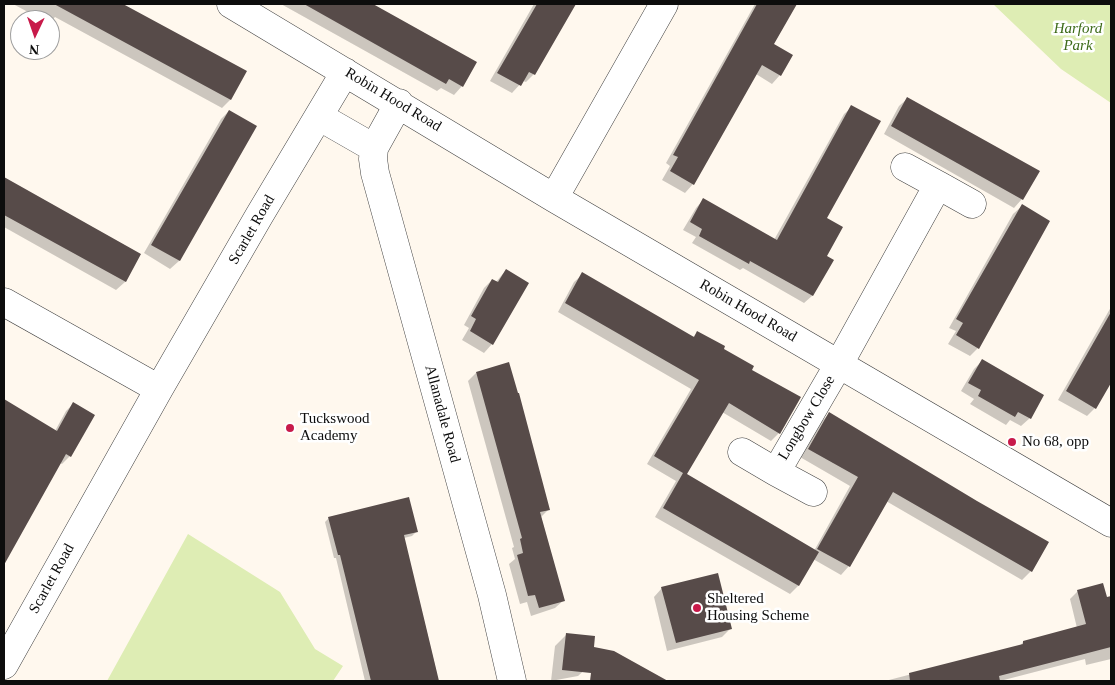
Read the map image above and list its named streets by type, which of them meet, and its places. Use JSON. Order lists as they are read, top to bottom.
{
  "streets": {
    "street": [
      "Robin Hood Road",
      "Scarlet Road",
      "Allanadale Road",
      "Longbow Close"
    ]
  },
  "crossings": [
    ["Robin Hood Road", "Scarlet Road"],
    ["Robin Hood Road", "Longbow Close"]
  ],
  "parks": ["Harford Park"],
  "places": ["Tuckswood Academy", "No 68, opp", "Sheltered Housing Scheme"],
  "north": "bottom"
}
